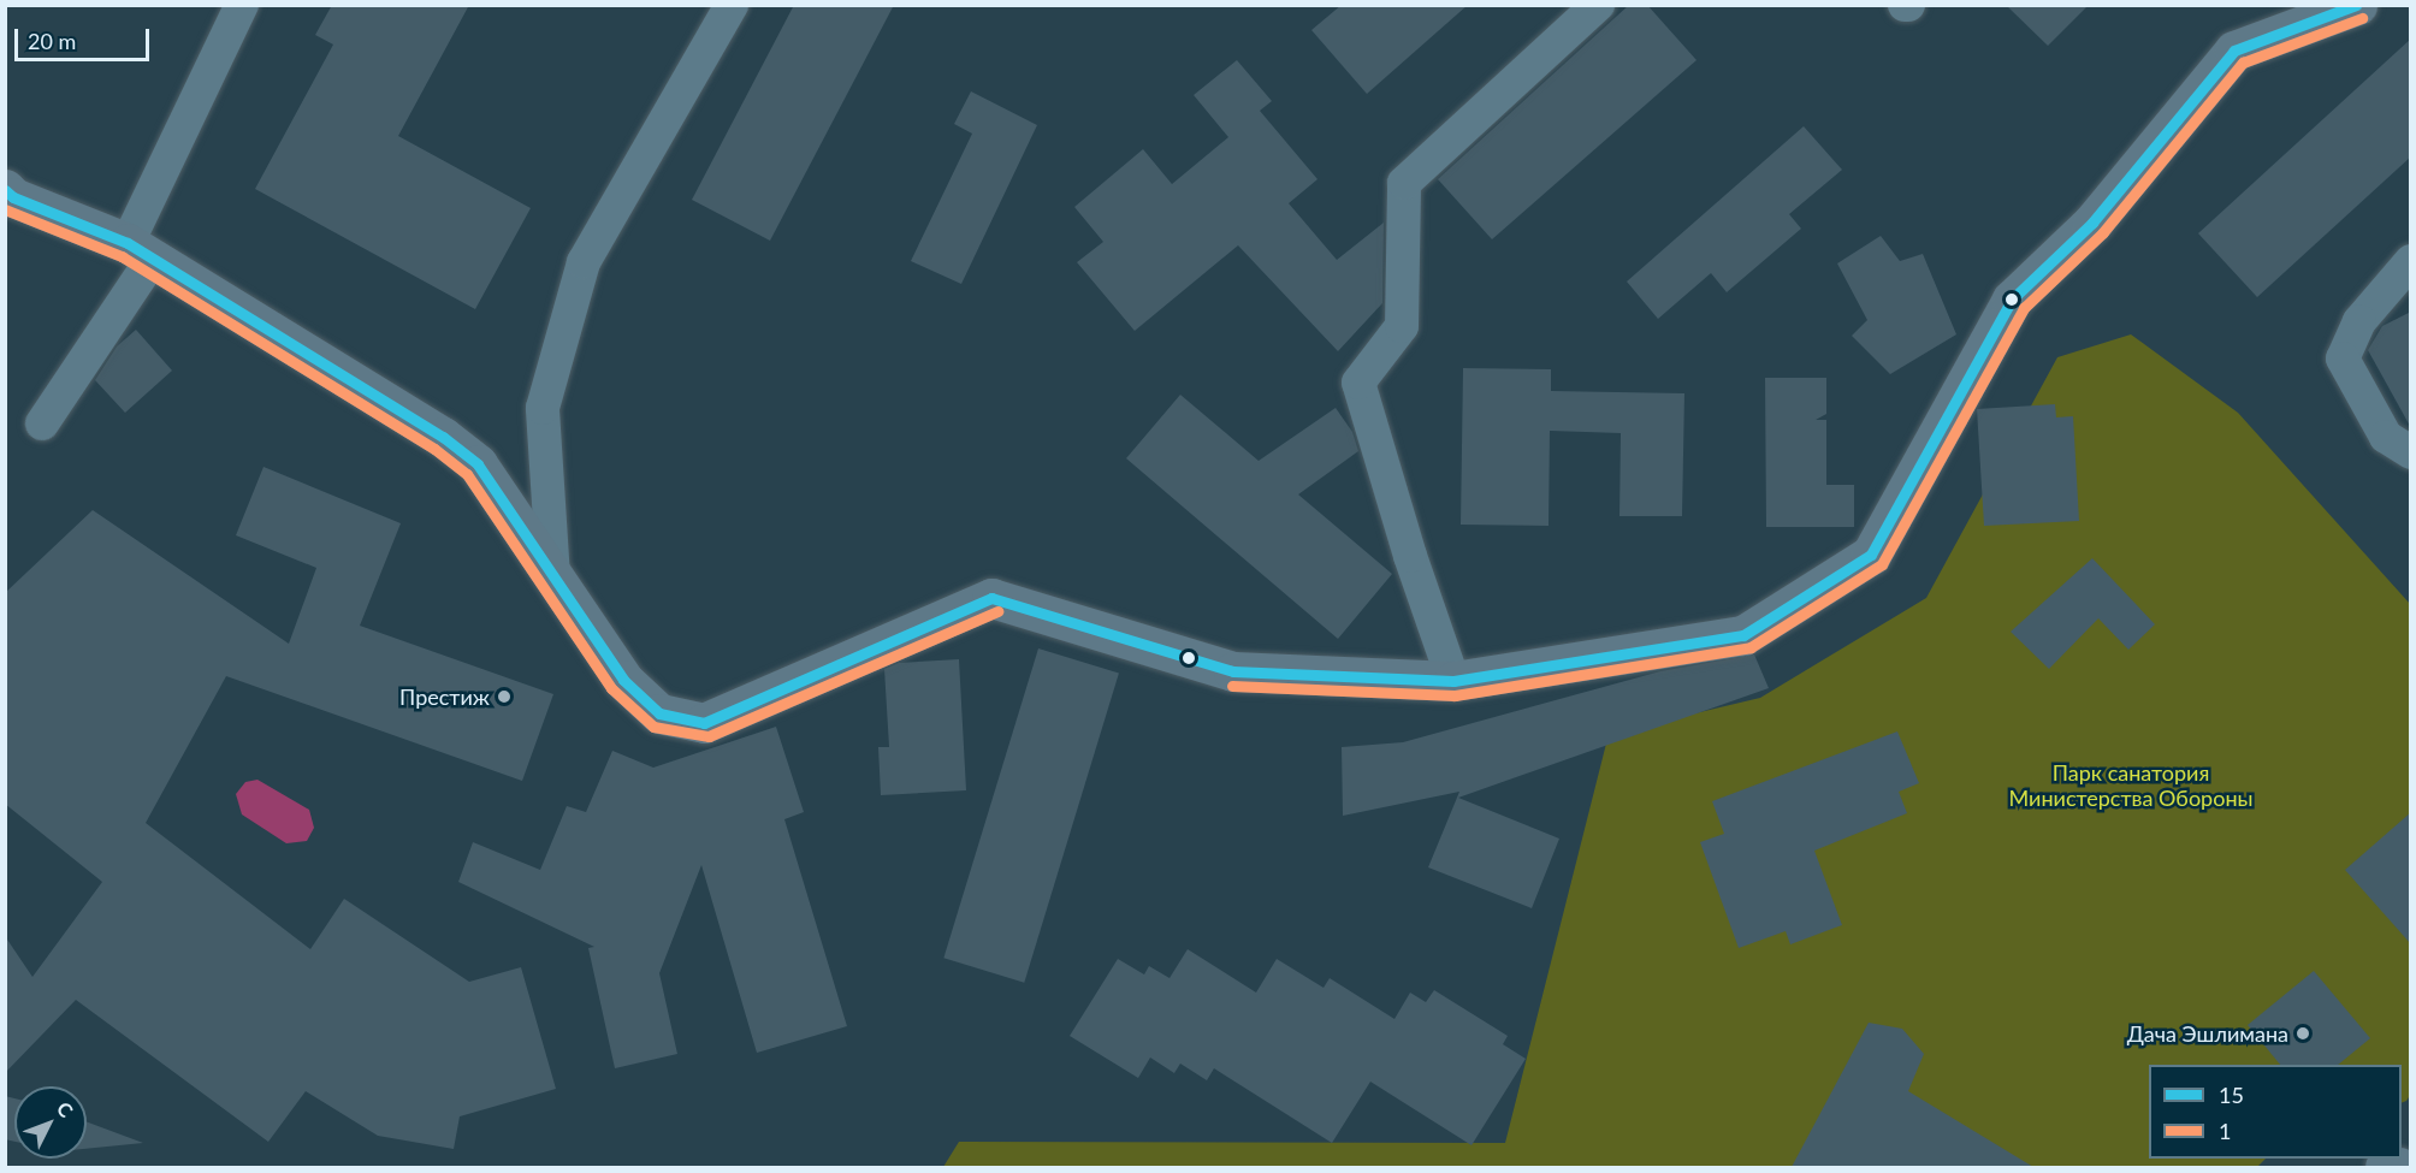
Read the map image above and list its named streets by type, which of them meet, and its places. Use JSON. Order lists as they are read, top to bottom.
{
  "parks": ["Парк санатория Министерства Обороны"],
  "places": ["Престиж", "Дача Эшлимана"],
  "lines": ["transit line 15", "transit line 1"],
  "legend": ["15", "1"],
  "scale_bar": "20 m",
  "north": "top right"
}
